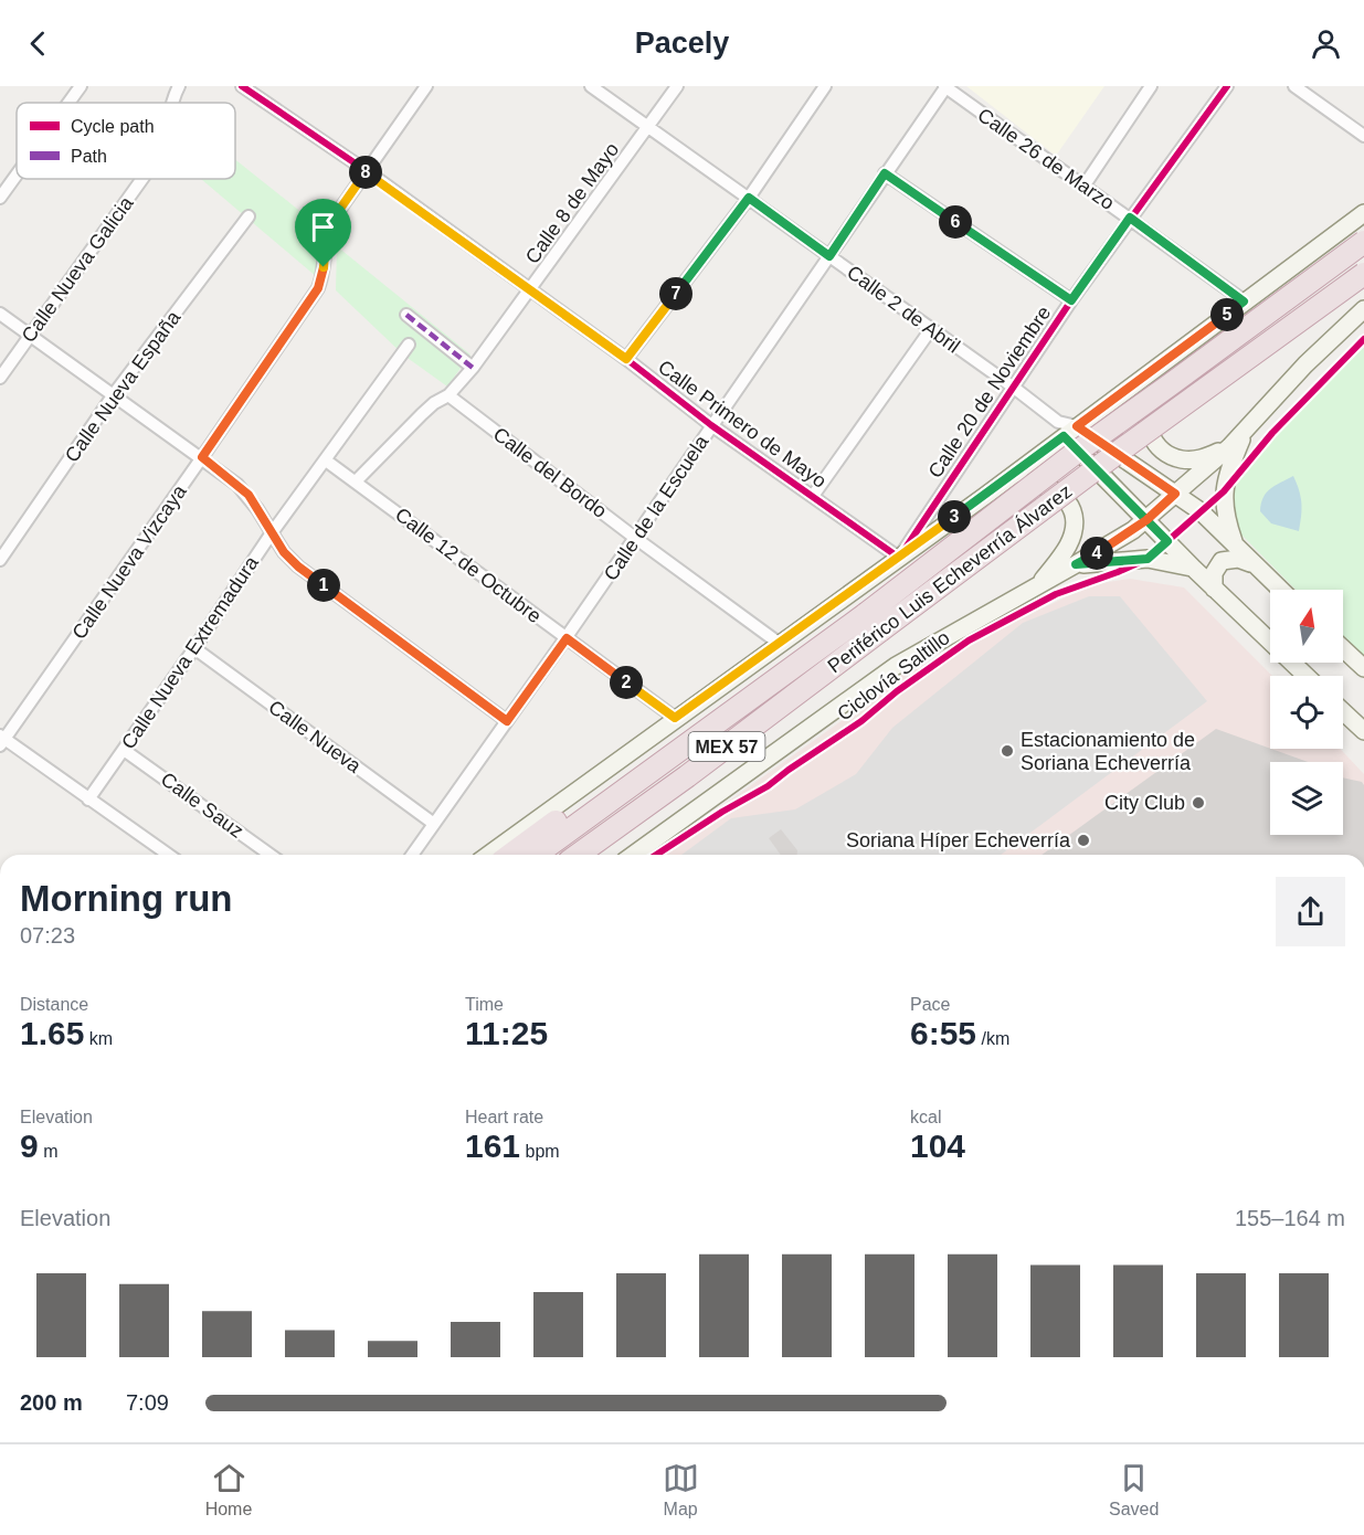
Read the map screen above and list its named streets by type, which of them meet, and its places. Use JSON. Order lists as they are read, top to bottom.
{
  "streets": {
    "highway": ["Periférico Luis Echeverría Álvarez", "MEX 57"],
    "street": [
      "Calle 26 de Marzo",
      "Calle 8 de Mayo",
      "Calle Nueva Galicia",
      "Calle 2 de Abril",
      "Calle Nueva España",
      "Calle 20 de Noviembre",
      "Calle Primero de Mayo",
      "Calle del Bordo",
      "Calle de la Escuela",
      "Calle Nueva Vizcaya",
      "Calle 12 de Octubre",
      "Calle Nueva Extremadura",
      "Calle Nueva",
      "Calle Sauz"
    ],
    "cycle path": ["Ciclovía Saltillo"]
  },
  "crossings": [
    ["Calle 26 de Marzo", "Calle 20 de Noviembre"],
    ["Calle 26 de Marzo", "Calle de la Escuela"],
    ["Calle 8 de Mayo", "Calle 2 de Abril"],
    ["Calle 8 de Mayo", "Calle Primero de Mayo"],
    ["Calle 8 de Mayo", "Calle del Bordo"],
    ["Calle 8 de Mayo", "Calle 12 de Octubre"],
    ["Calle 2 de Abril", "Calle 20 de Noviembre"],
    ["Calle 2 de Abril", "Calle Primero de Mayo"],
    ["Calle 2 de Abril", "Calle de la Escuela"],
    ["Calle 2 de Abril", "Periférico Luis Echeverría Álvarez"],
    ["Calle 20 de Noviembre", "Calle Primero de Mayo"],
    ["Calle 20 de Noviembre", "Calle de la Escuela"],
    ["Calle Primero de Mayo", "Calle de la Escuela"],
    ["Calle Primero de Mayo", "Calle Nueva Vizcaya"],
    ["Calle del Bordo", "Calle de la Escuela"],
    ["Calle de la Escuela", "Calle 12 de Octubre"],
    ["Calle de la Escuela", "Calle Nueva"],
    ["Calle 12 de Octubre", "Calle Nueva Extremadura"],
    ["Calle Nueva Extremadura", "Calle Nueva"],
    ["Calle Nueva Extremadura", "Calle Sauz"]
  ],
  "places": ["Estacionamiento de Soriana Echeverría", "City Club", "Soriana Híper Echeverría"],
  "legend": ["Cycle path", "Path"],
  "north": "top",
  "page": {
    "header": "Pacely",
    "pins": [
      "8",
      "6",
      "7",
      "5",
      "3",
      "4",
      "1",
      "2"
    ],
    "heading": ["Morning run", "07:23"],
    "stats": [
      ["Distance", "1.65 km"],
      ["Time", "11:25"],
      ["Pace", "6:55 /km"],
      ["Elevation", "9 m"],
      ["Heart rate", "161 bpm"],
      ["kcal", "104"]
    ],
    "chart": ["Elevation", "155–164 m"],
    "list": [
      {
        "name": "200 m",
        "note": "7:09"
      }
    ],
    "tabs": ["Home", "Map", "Saved"]
  }
}
